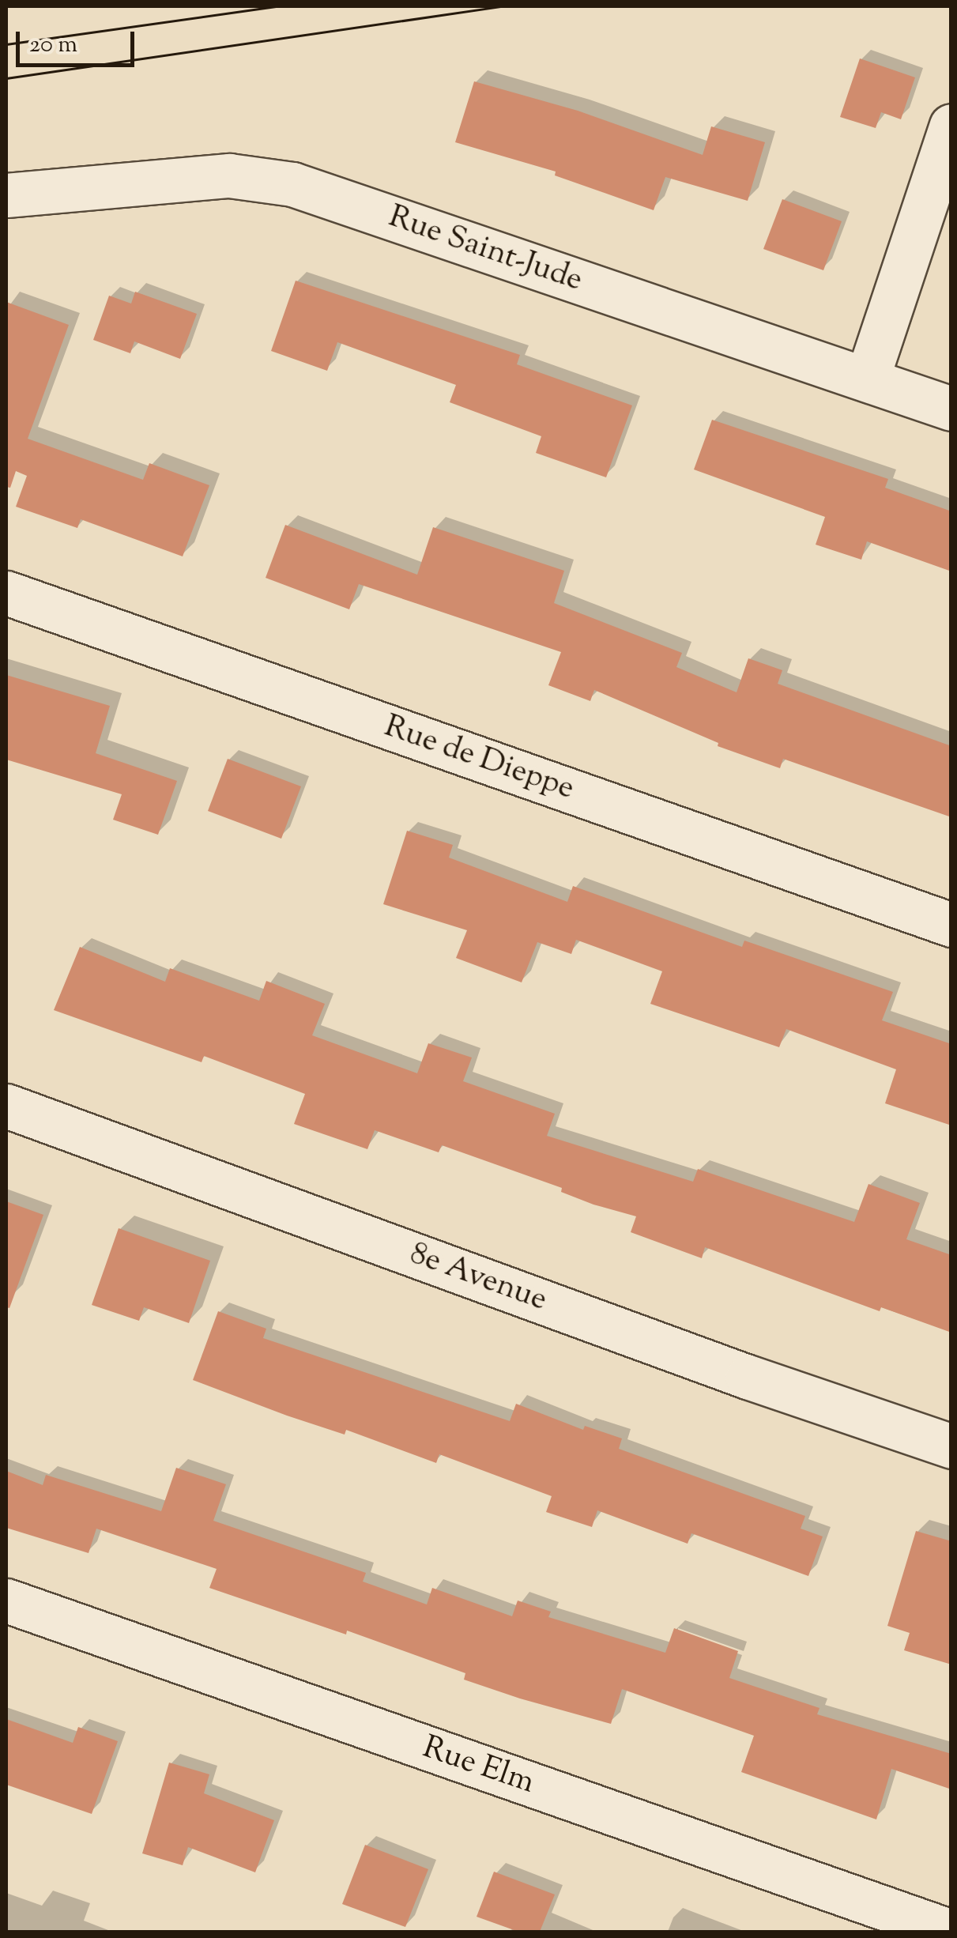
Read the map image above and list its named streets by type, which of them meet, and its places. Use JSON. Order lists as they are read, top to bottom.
{
  "streets": {
    "street": [
      "Rue Saint-Jude",
      "Rue de Dieppe",
      "8e Avenue",
      "Rue Elm"
    ]
  },
  "scale_bar": "20 m"
}
